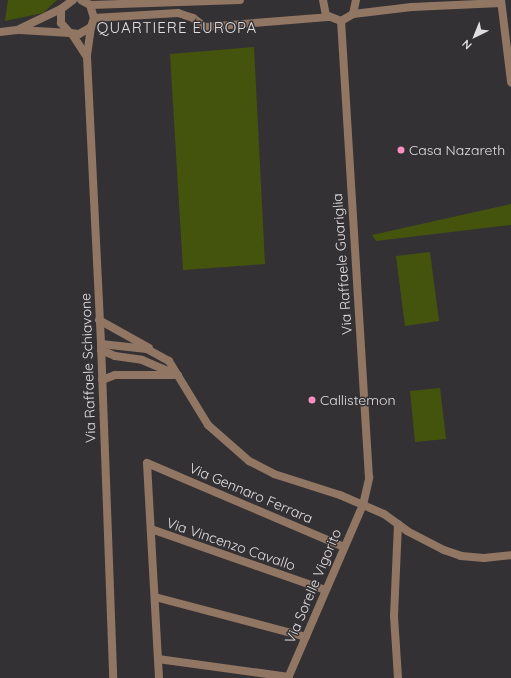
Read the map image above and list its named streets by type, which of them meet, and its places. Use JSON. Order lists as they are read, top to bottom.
{
  "streets": {
    "street": [
      "Via Raffaele Guariglia",
      "Via Raffaele Schiavone",
      "Via Gennaro Ferrara",
      "Via Vincenzo Cavallo",
      "Via Sorelle Vigorito"
    ]
  },
  "crossings": [
    ["Via Raffaele Guariglia", "Via Sorelle Vigorito"],
    ["Via Gennaro Ferrara", "Via Vincenzo Cavallo"],
    ["Via Gennaro Ferrara", "Via Sorelle Vigorito"],
    ["Via Vincenzo Cavallo", "Via Sorelle Vigorito"]
  ],
  "districts": ["QUARTIERE EUROPA"],
  "places": ["Casa Nazareth", "Callistemon"],
  "north": "bottom left"
}
